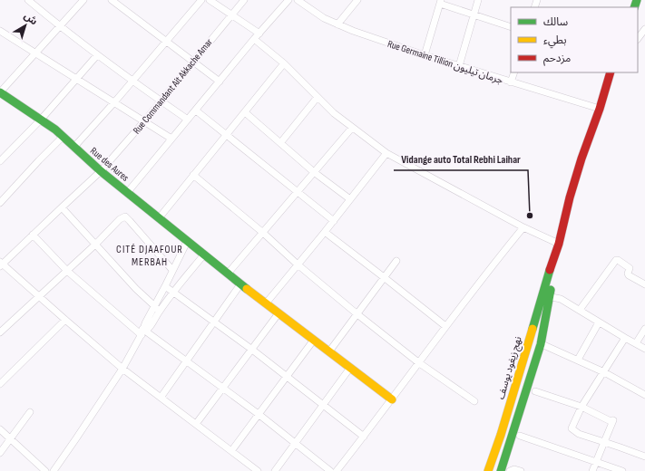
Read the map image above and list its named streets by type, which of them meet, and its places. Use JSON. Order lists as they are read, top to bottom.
{
  "streets": {
    "main road": ["Rue des Aures", "نهج زيغود يوسف"],
    "street": ["Rue Germaine Tillion جرمان تيليون", "Rue Commandant Ait Akkache Amar"]
  },
  "crossings": [
    ["Rue Germaine Tillion جرمان تيليون", "نهج زيغود يوسف"],
    ["Rue Commandant Ait Akkache Amar", "Rue des Aures"]
  ],
  "districts": ["CITÉ DJAAFOUR MERBAH"],
  "places": ["Vidange auto Total Rebhi Laihar"],
  "legend": ["سالك", "بطيء", "مزدحم"],
  "north": "top right"
}
